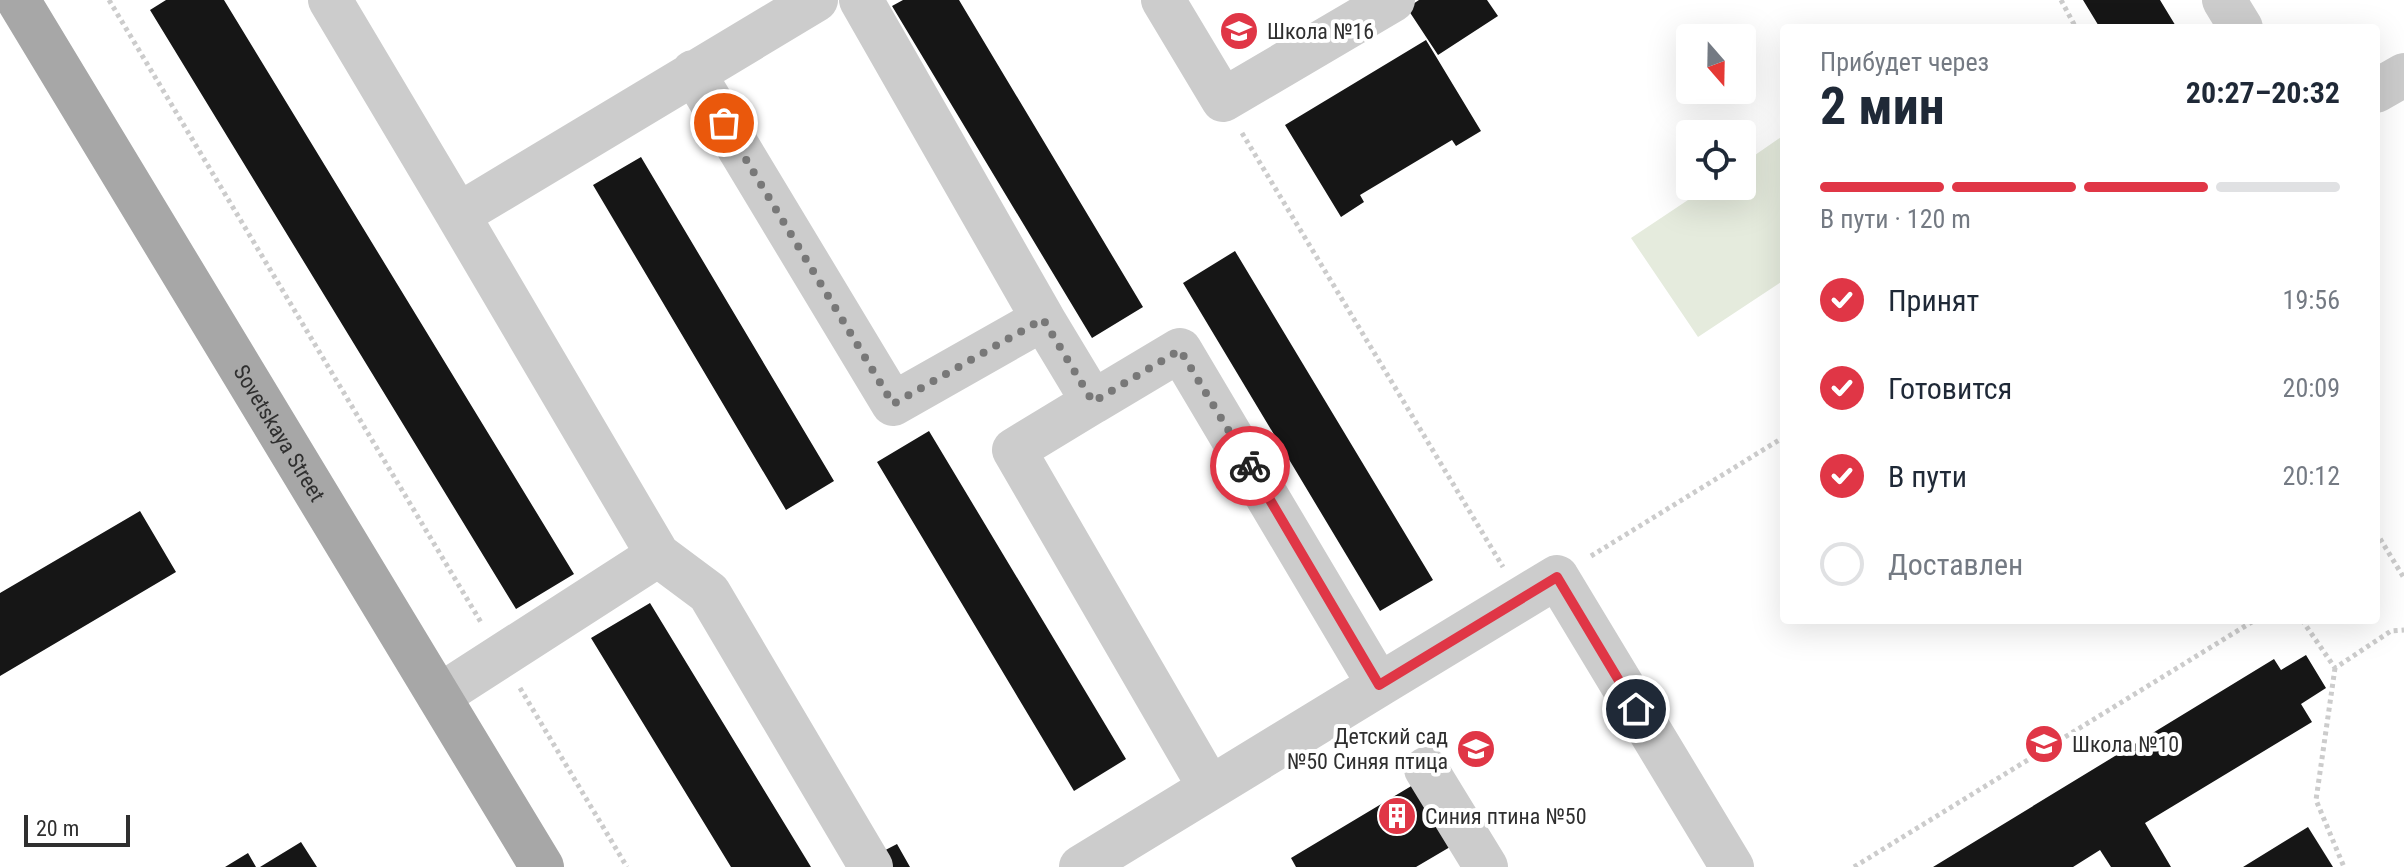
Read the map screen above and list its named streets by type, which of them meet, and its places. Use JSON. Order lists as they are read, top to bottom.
{
  "streets": {
    "main road": ["Sovetskaya Street"]
  },
  "places": {
    "school or university": ["Школа №16", "Школа №10", "Детский сад №50 Синяя птица"],
    "building": ["Синия птина №50"]
  },
  "scale_bar": "20 m",
  "north": "bottom",
  "page": {
    "heading": ["2 мин", "Прибудет через", "20:27–20:32"],
    "bar": "В пути · 120 m",
    "list": [
      ["Принят", "19:56"],
      ["Готовится", "20:09"],
      ["В пути", "20:12"],
      "Доставлен"
    ],
    "scale": "20 m"
  }
}
